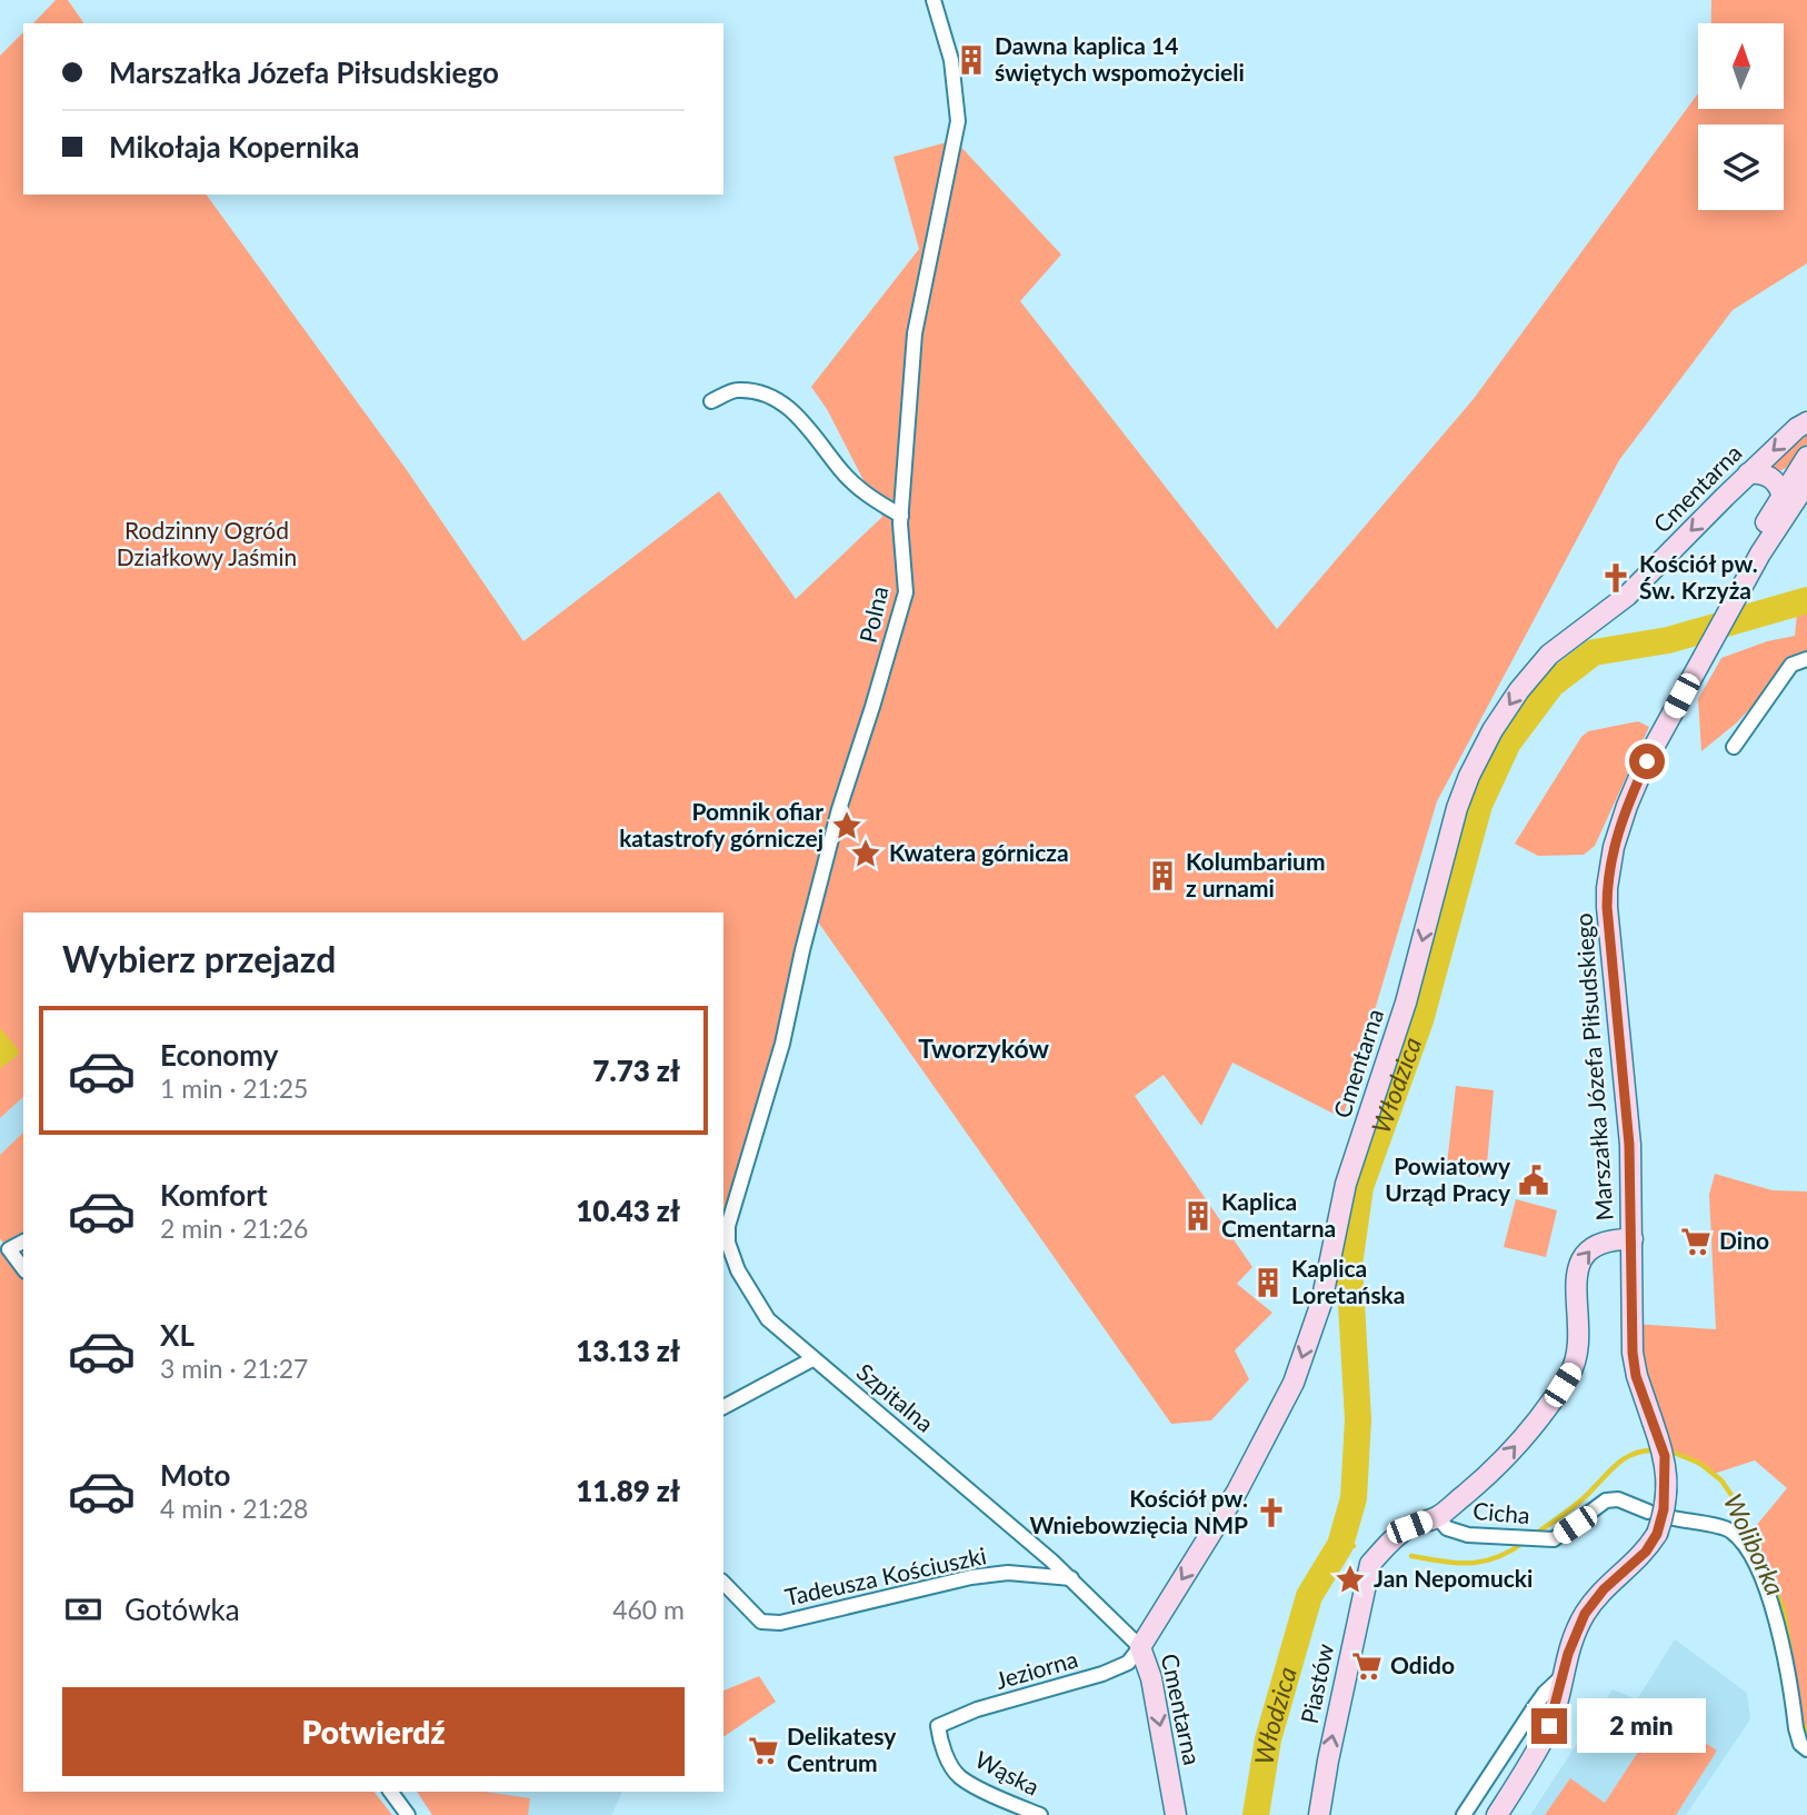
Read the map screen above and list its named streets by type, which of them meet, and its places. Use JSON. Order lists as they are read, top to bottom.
{
  "streets": {
    "street": [
      "Cmentarna",
      "Polna",
      "Marszałka Józefa Piłsudskiego",
      "Szpitalna",
      "Cicha",
      "Tadeusza Kościuszki",
      "Jeziorna",
      "Piastów",
      "Wąska"
    ]
  },
  "crossings": [
    ["Cmentarna", "Jeziorna"],
    ["Polna", "Szpitalna"],
    ["Szpitalna", "Tadeusza Kościuszki"],
    ["Cicha", "Piastów"],
    ["Jeziorna", "Wąska"]
  ],
  "one_way": ["Cmentarna", "Piastów"],
  "districts": ["Tworzyków"],
  "water": ["Włodzica", "Woliborka"],
  "parks": ["Rodzinny Ogród Działkowy Jaśmin"],
  "places": {
    "building": [
      "Dawna kaplica 14 świętych wspomożycieli",
      "Kolumbarium z urnami",
      "Kaplica Cmentarna",
      "Kaplica Loretańska"
    ],
    "church": ["Kościół pw. Św. Krzyża", "Kościół pw. Wniebowzięcia NMP"],
    "place": ["Pomnik ofiar katastrofy górniczej", "Kwatera górnicza", "Jan Nepomucki"],
    "public building": ["Powiatowy Urząd Pracy"],
    "supermarket": ["Dino", "Odido", "Delikatesy Centrum"]
  },
  "north": "top",
  "page": {
    "banner": ["Marszałka Józefa Piłsudskiego", "Mikołaja Kopernika"],
    "heading": "Wybierz przejazd",
    "list": [
      {
        "name": "Economy",
        "note": "1 min · 21:25",
        "value": "7.73 zł"
      },
      {
        "name": "Komfort",
        "note": "2 min · 21:26",
        "value": "10.43 zł"
      },
      {
        "name": "XL",
        "note": "3 min · 21:27",
        "value": "13.13 zł"
      },
      {
        "name": "Moto",
        "note": "4 min · 21:28",
        "value": "11.89 zł"
      }
    ],
    "pay": ["Gotówka", "460 m"],
    "buttons": "Potwierdź",
    "bubble": "2 min"
  }
}
